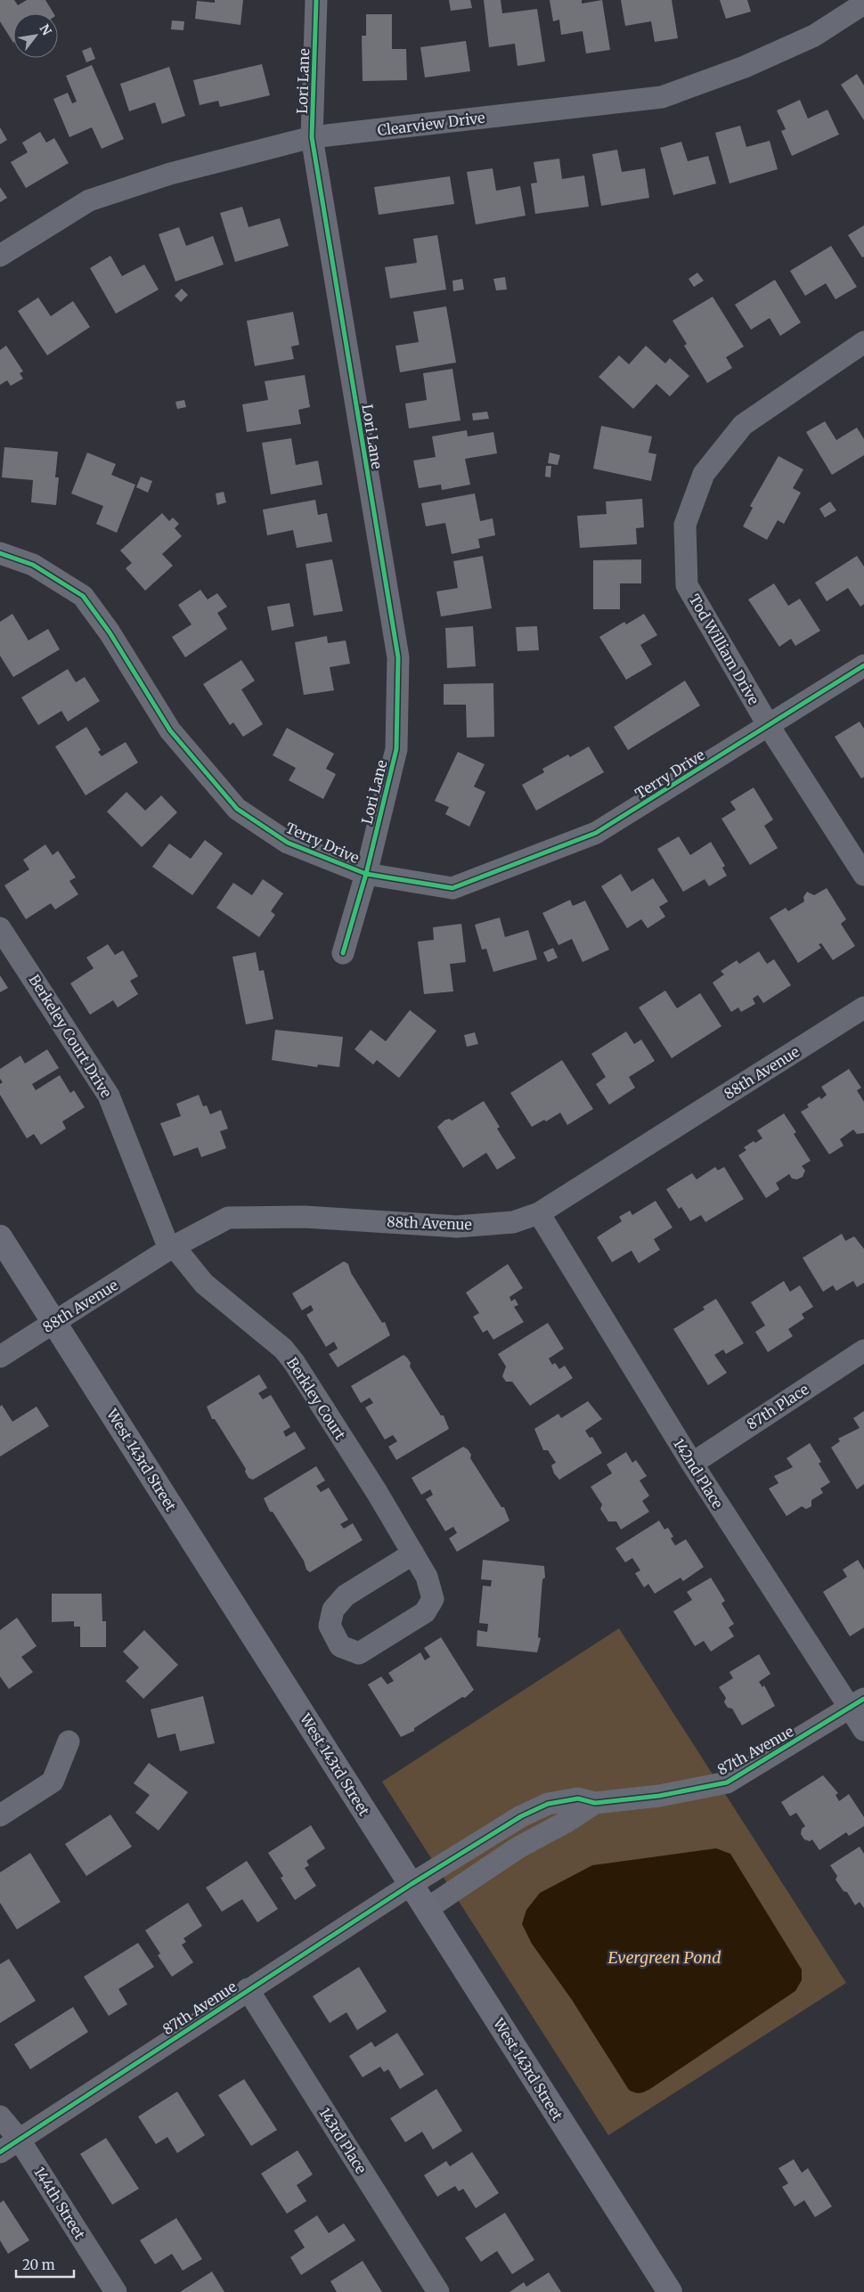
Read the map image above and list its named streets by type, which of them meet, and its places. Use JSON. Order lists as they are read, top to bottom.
{
  "streets": {
    "main road": ["West 143rd Street"],
    "street": [
      "Lori Lane",
      "Clearview Drive",
      "Tod William Drive",
      "Terry Drive",
      "Berkeley Court Drive",
      "88th Avenue",
      "Berkley Court",
      "87th Place",
      "142nd Place",
      "87th Avenue",
      "143rd Place",
      "144th Street"
    ]
  },
  "crossings": [
    ["Lori Lane", "Clearview Drive"],
    ["Lori Lane", "Terry Drive"],
    ["Tod William Drive", "Terry Drive"],
    ["Berkeley Court Drive", "88th Avenue"],
    ["Berkeley Court Drive", "Berkley Court"],
    ["88th Avenue", "Berkley Court"],
    ["88th Avenue", "West 143rd Street"],
    ["88th Avenue", "142nd Place"],
    ["87th Place", "142nd Place"],
    ["West 143rd Street", "87th Avenue"],
    ["142nd Place", "87th Avenue"],
    ["87th Avenue", "143rd Place"],
    ["87th Avenue", "144th Street"]
  ],
  "water": ["Evergreen Pond"],
  "scale_bar": "20 m",
  "north": "top right"
}
